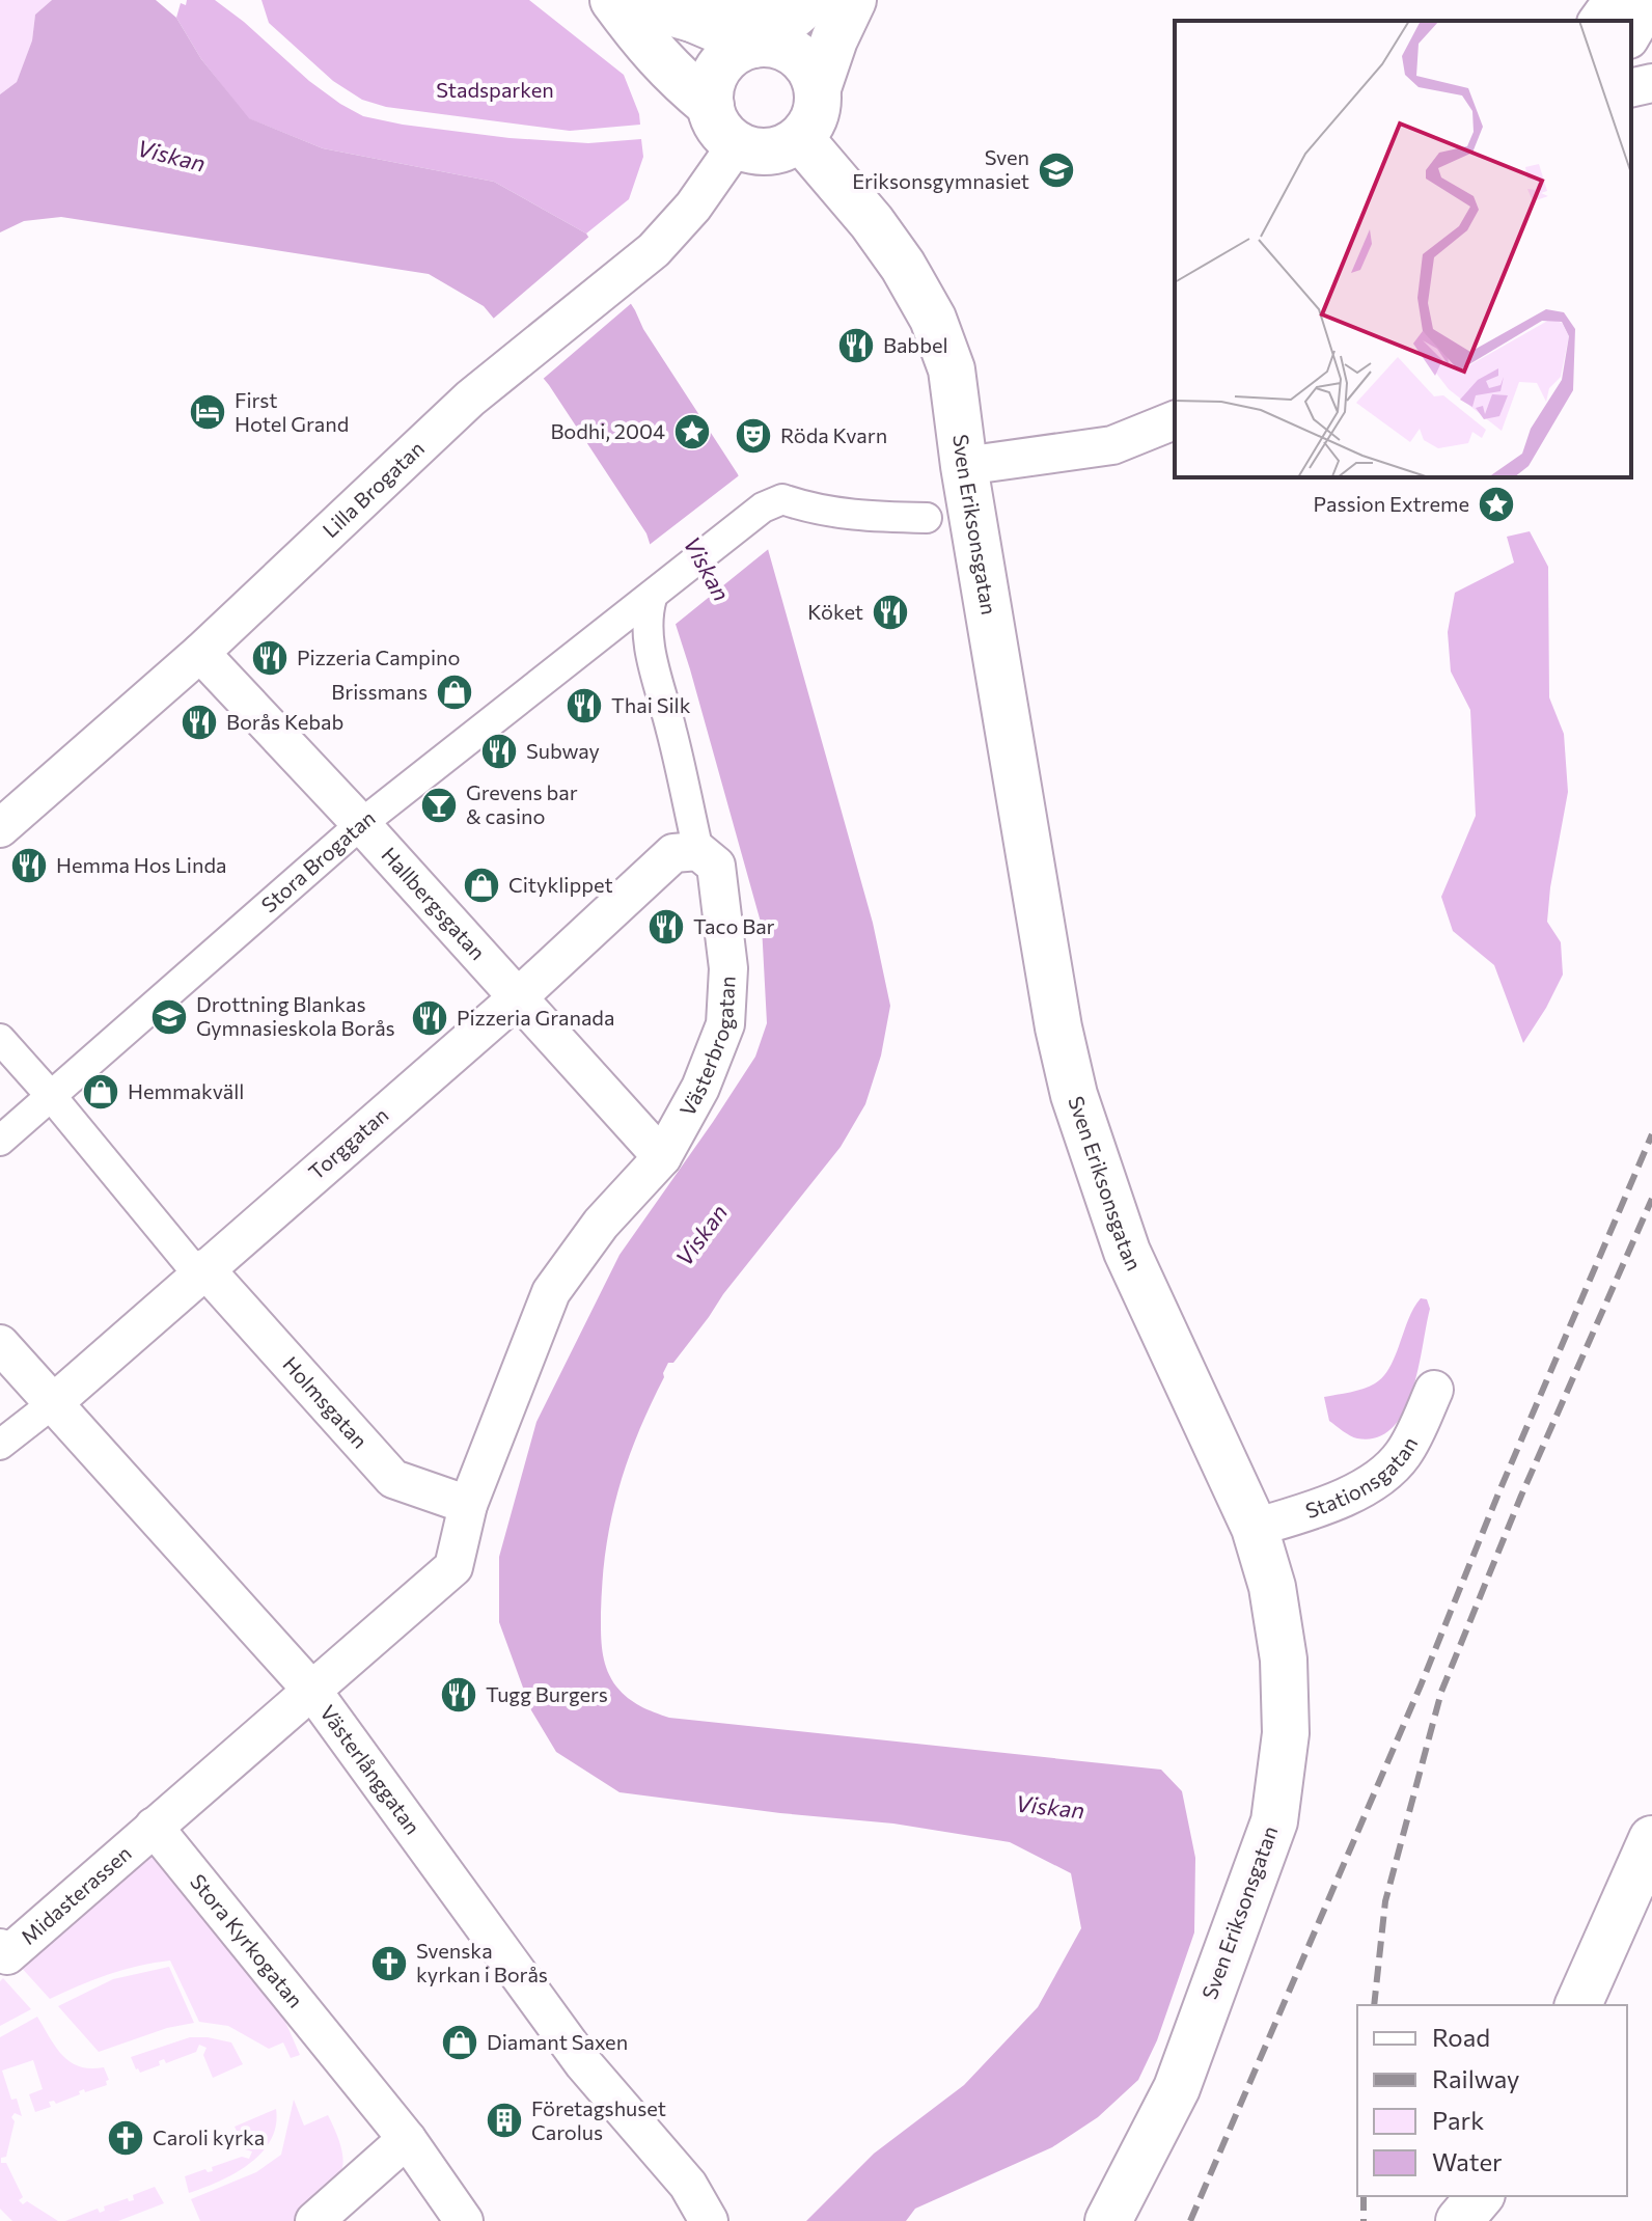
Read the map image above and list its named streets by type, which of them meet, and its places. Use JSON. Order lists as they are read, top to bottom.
{
  "streets": {
    "street": [
      "Lilla Brogatan",
      "Sven Eriksonsgatan",
      "Stora Brogatan",
      "Hallbergsgatan",
      "Västerbrogatan",
      "Torggatan",
      "Holmsgatan",
      "Stationsgatan",
      "Västerlånggatan",
      "Midasterassen",
      "Stora Kyrkogatan"
    ]
  },
  "crossings": [
    ["Lilla Brogatan", "Sven Eriksonsgatan"],
    ["Lilla Brogatan", "Hallbergsgatan"],
    ["Sven Eriksonsgatan", "Stationsgatan"],
    ["Stora Brogatan", "Hallbergsgatan"],
    ["Stora Brogatan", "Västerbrogatan"],
    ["Stora Brogatan", "Holmsgatan"],
    ["Hallbergsgatan", "Västerbrogatan"],
    ["Hallbergsgatan", "Torggatan"],
    ["Västerbrogatan", "Torggatan"],
    ["Västerbrogatan", "Holmsgatan"],
    ["Västerbrogatan", "Västerlånggatan"],
    ["Torggatan", "Holmsgatan"],
    ["Torggatan", "Västerlånggatan"],
    ["Midasterassen", "Stora Kyrkogatan"]
  ],
  "water": ["Viskan"],
  "parks": ["Stadsparken"],
  "places": {
    "school or university": ["Sven Eriksonsgymnasiet", "Drottning Blankas Gymnasieskola Borås"],
    "restaurant": [
      "Babbel",
      "Köket",
      "Pizzeria Campino",
      "Thai Silk",
      "Borås Kebab",
      "Subway",
      "Hemma Hos Linda",
      "Taco Bar",
      "Pizzeria Granada",
      "Tugg Burgers"
    ],
    "hotel": ["First Hotel Grand"],
    "place": ["Bodhi, 2004", "Passion Extreme"],
    "theatre": ["Röda Kvarn"],
    "shop": [
      "Brissmans",
      "Cityklippet",
      "Hemmakväll",
      "Diamant Saxen"
    ],
    "bar": ["Grevens bar & casino"],
    "church": ["Svenska kyrkan i Borås", "Caroli kyrka"],
    "building": ["Företagshuset Carolus"]
  },
  "legend": [
    "Road",
    "Railway",
    "Park",
    "Water"
  ]
}
